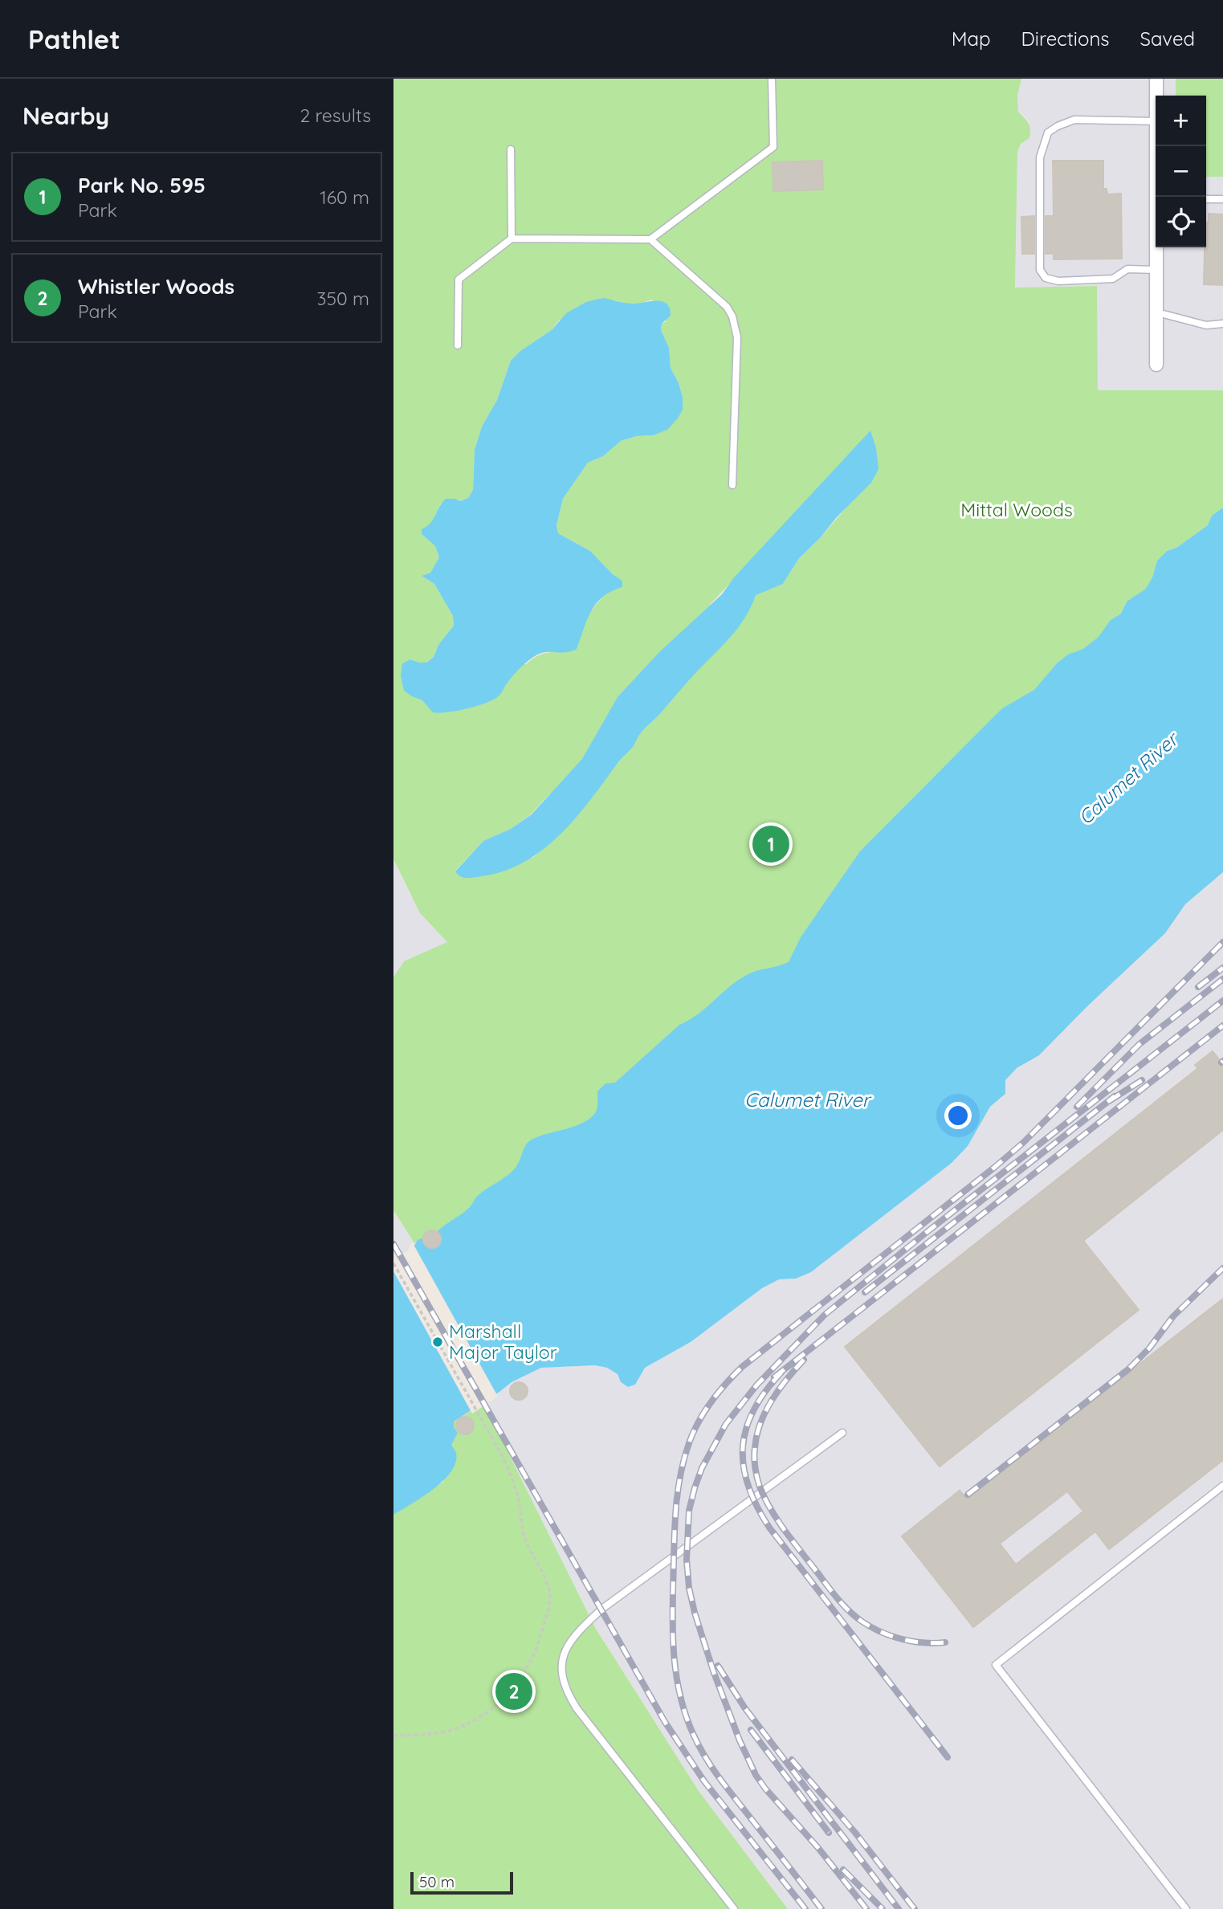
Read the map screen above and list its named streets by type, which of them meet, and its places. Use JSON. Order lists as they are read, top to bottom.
{
  "water": ["Calumet River"],
  "parks": ["Mittal Woods"],
  "places": ["Marshall Major Taylor"],
  "scale_bar": "50 m",
  "page": {
    "header": "Pathlet",
    "nav": ["Map", "Directions", "Saved"],
    "heading": ["Nearby", "2 results"],
    "map_buttons": ["+", "−"],
    "list": [
      {
        "mark": "1",
        "name": "Park No. 595",
        "note": "Park",
        "value": "160 m"
      },
      {
        "mark": "2",
        "name": "Whistler Woods",
        "note": "Park",
        "value": "350 m"
      }
    ],
    "pins": ["1", "2"],
    "scale": "50 m"
  }
}
